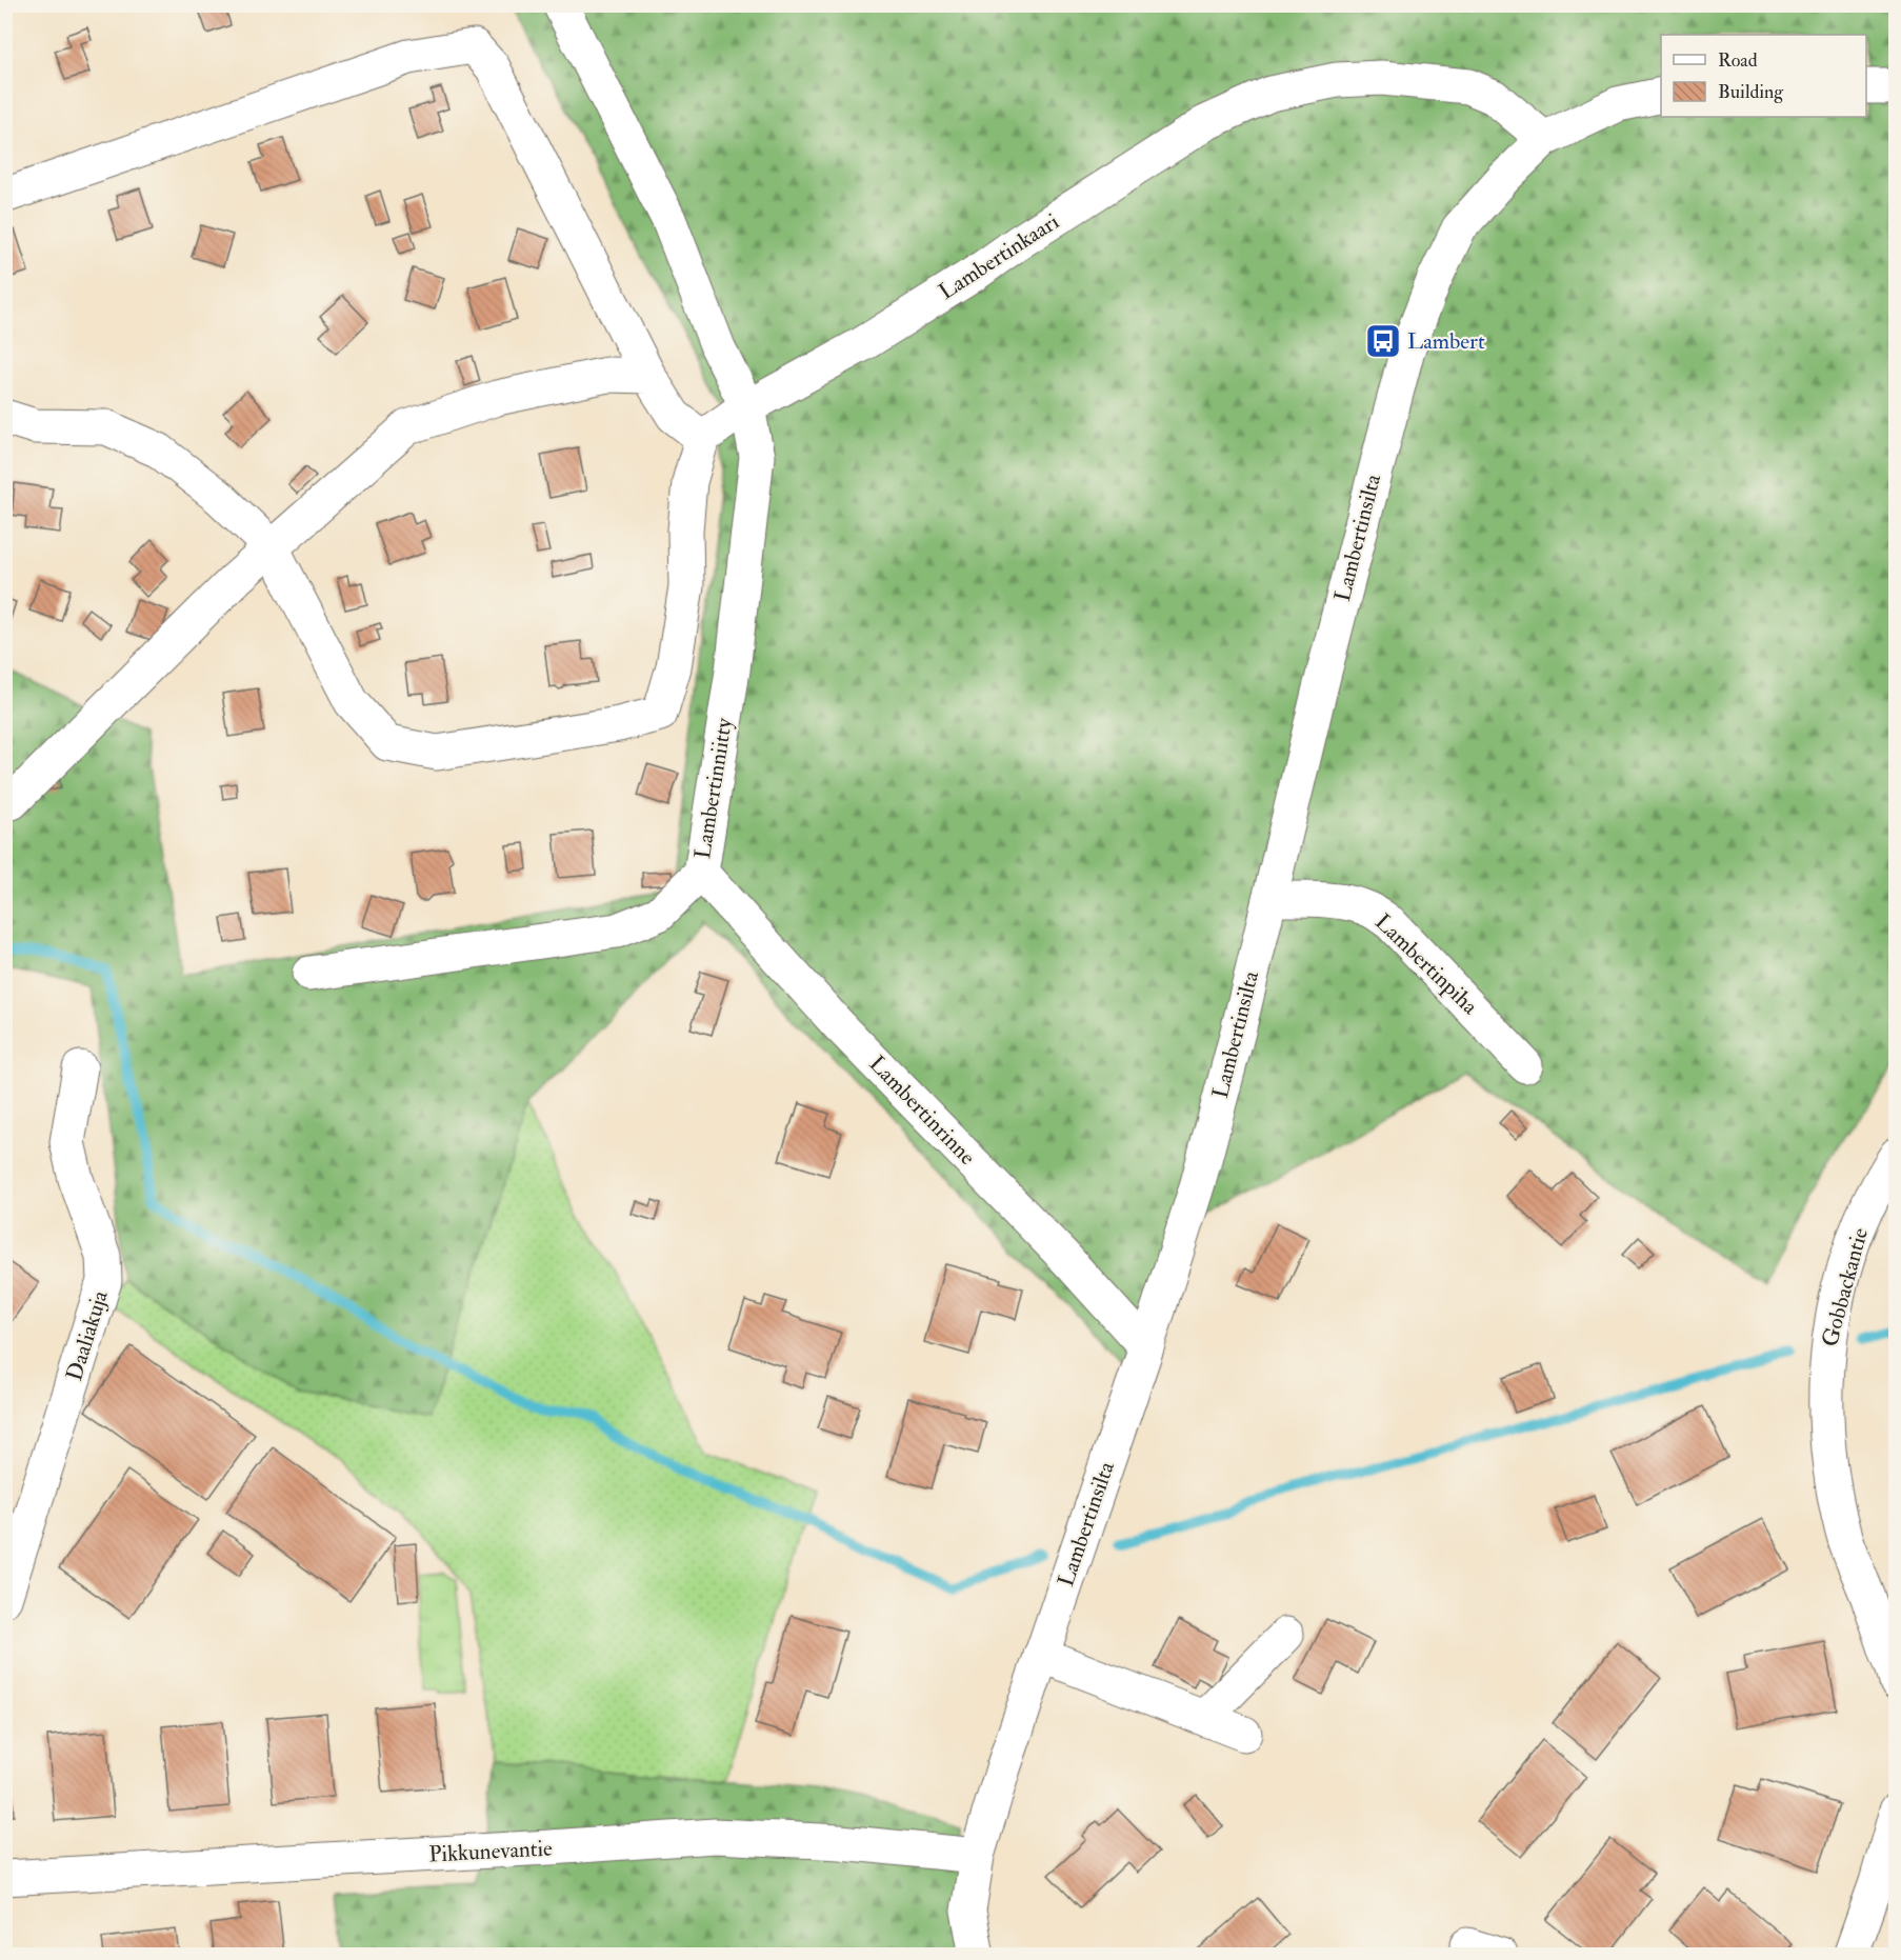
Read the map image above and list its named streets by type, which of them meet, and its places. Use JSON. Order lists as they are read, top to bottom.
{
  "streets": {
    "street": [
      "Lambertinkaari",
      "Lambertinsilta",
      "Lambertinniitty",
      "Lambertinpiha",
      "Lambertinrinne",
      "Gobbackantie",
      "Daaliakuja",
      "Pikkunevantie"
    ]
  },
  "crossings": [
    ["Lambertinkaari", "Lambertinsilta"],
    ["Lambertinkaari", "Lambertinniitty"],
    ["Lambertinsilta", "Lambertinpiha"],
    ["Lambertinsilta", "Lambertinrinne"],
    ["Lambertinsilta", "Pikkunevantie"],
    ["Lambertinniitty", "Lambertinrinne"]
  ],
  "places": {
    "bus stop": ["Lambert"]
  },
  "legend": ["Road", "Building"]
}
